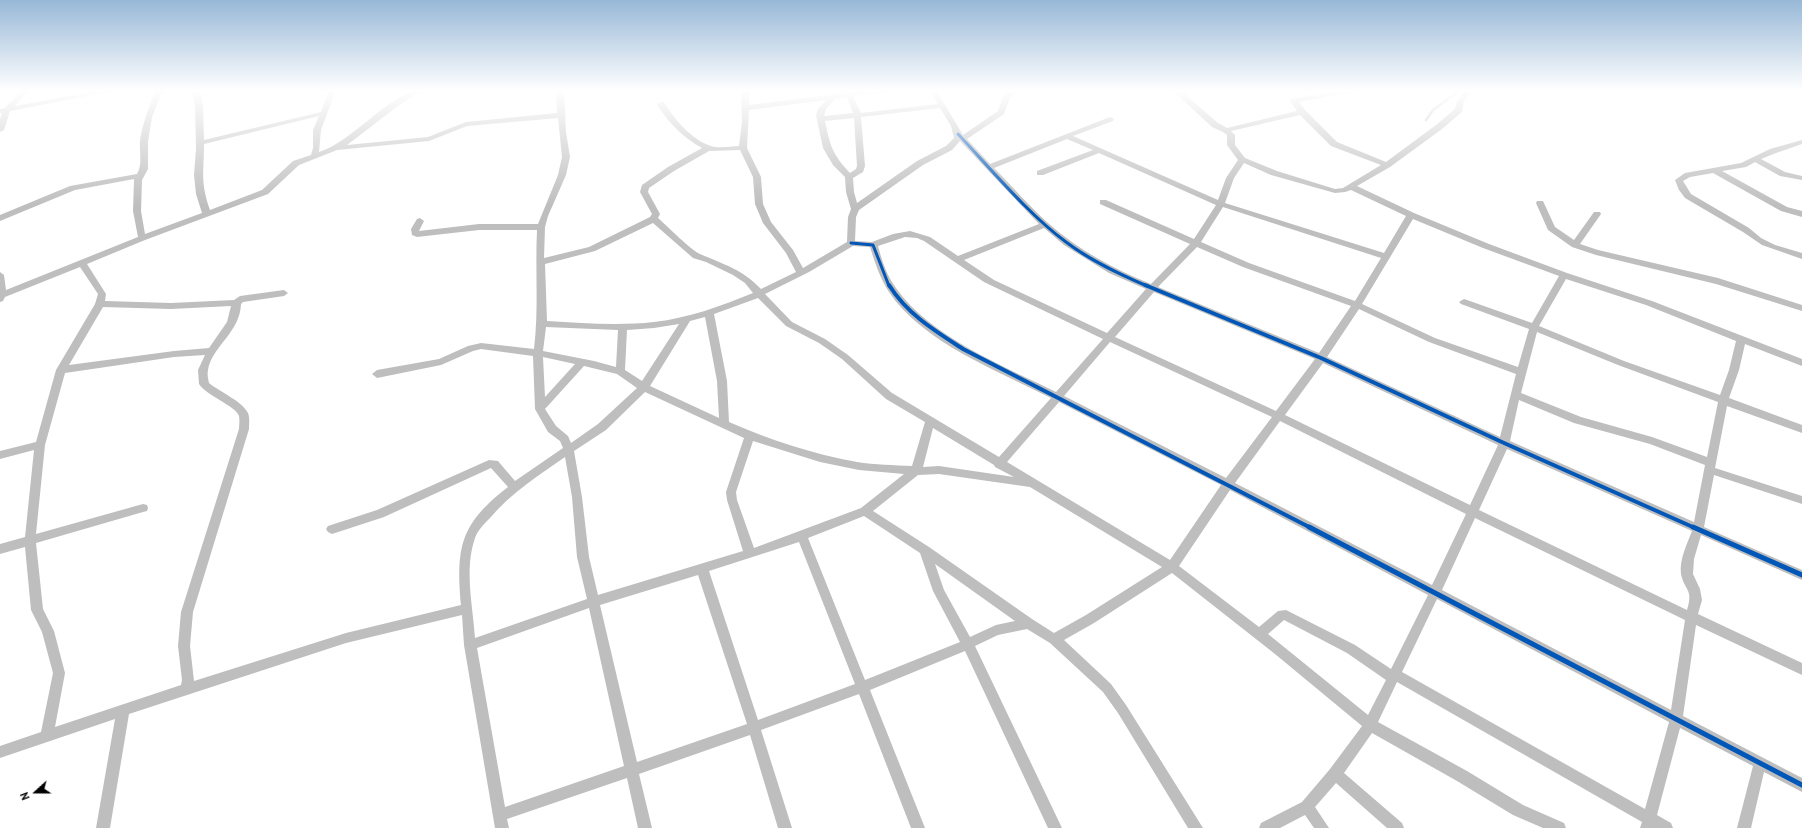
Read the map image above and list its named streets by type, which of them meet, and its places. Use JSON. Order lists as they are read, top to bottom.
{
  "north": "left"
}
